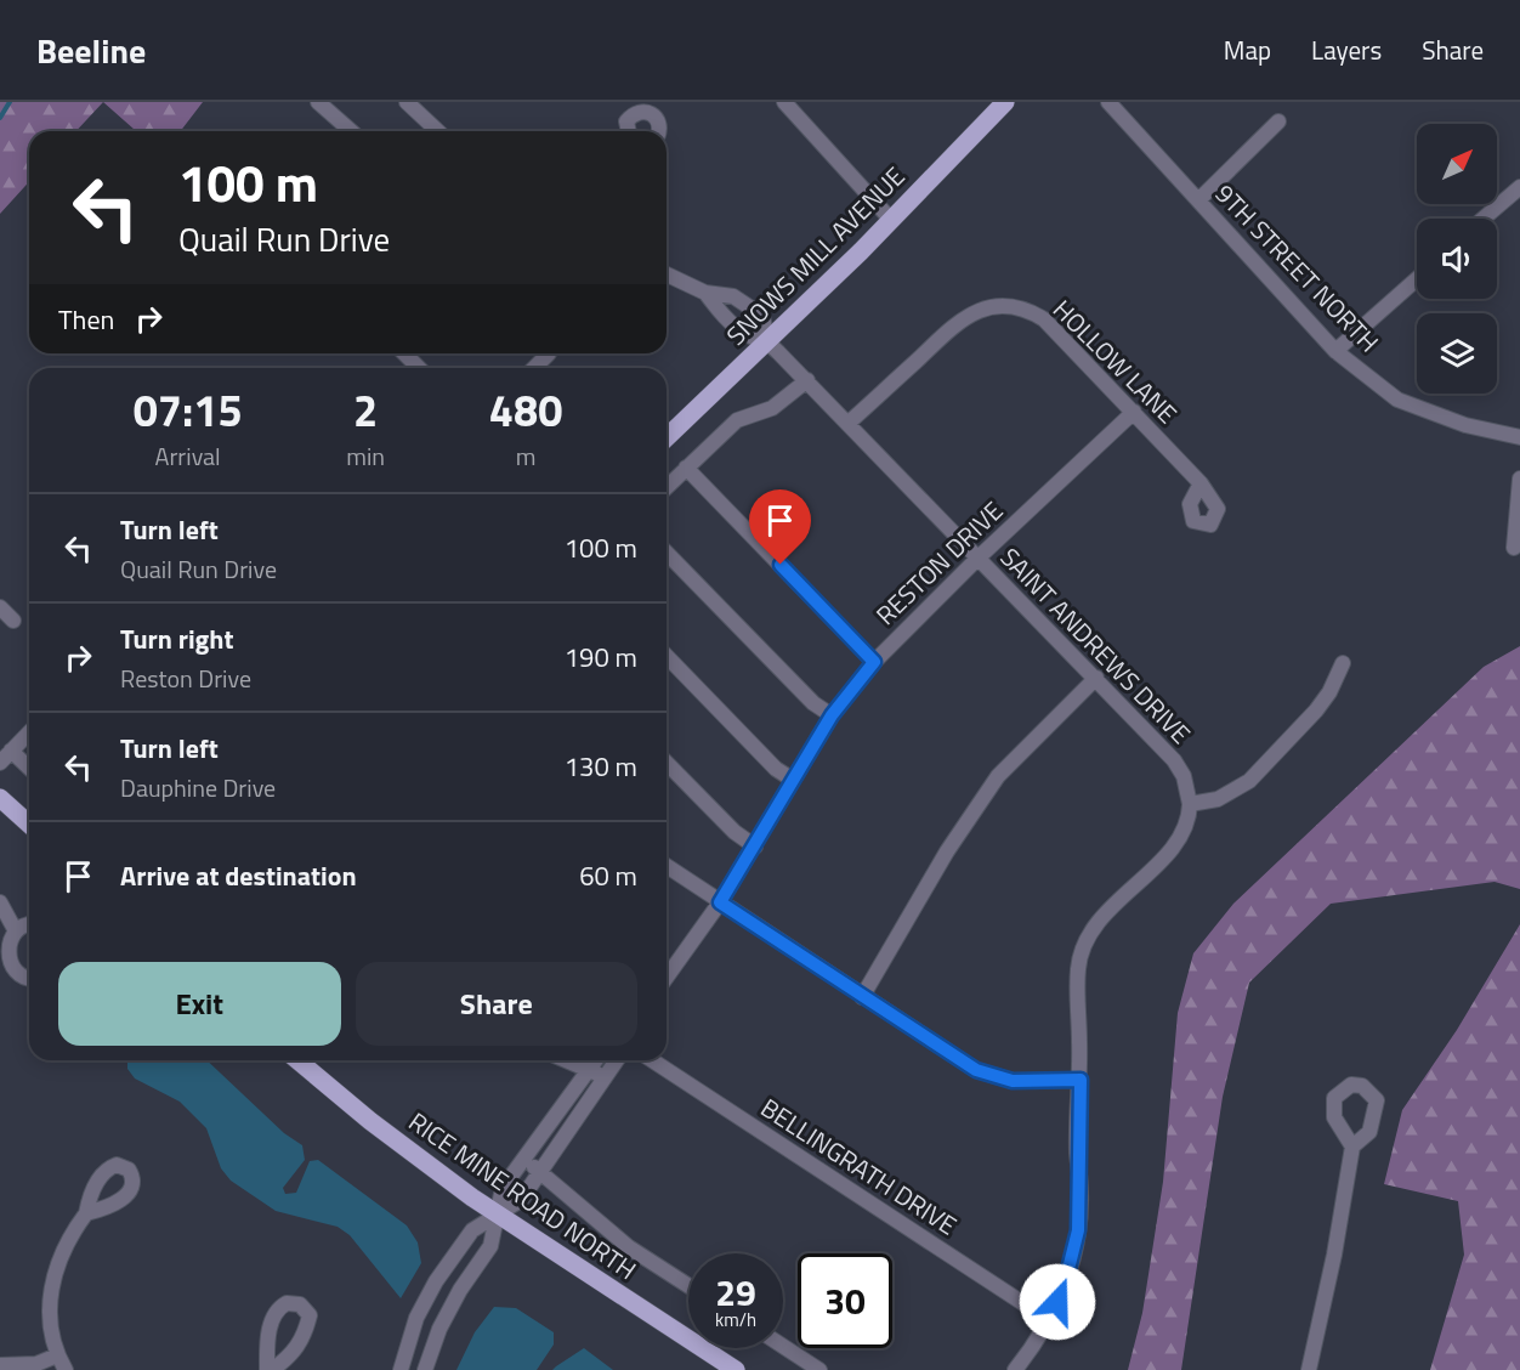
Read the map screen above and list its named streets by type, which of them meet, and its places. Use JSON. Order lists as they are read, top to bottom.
{
  "streets": {
    "main road": ["SNOWS MILL AVENUE", "RICE MINE ROAD NORTH"],
    "street": [
      "9TH STREET NORTH",
      "HOLLOW LANE",
      "RESTON DRIVE",
      "SAINT ANDREWS DRIVE",
      "BELLINGRATH DRIVE"
    ]
  },
  "crossings": [
    ["SNOWS MILL AVENUE", "SAINT ANDREWS DRIVE"],
    ["HOLLOW LANE", "RESTON DRIVE"],
    ["HOLLOW LANE", "SAINT ANDREWS DRIVE"],
    ["RESTON DRIVE", "SAINT ANDREWS DRIVE"]
  ],
  "north": "top right",
  "page": {
    "header": "Beeline",
    "nav": ["Map", "Layers", "Share"],
    "turn": ["100 m", "Quail Run Drive"],
    "then": "Then",
    "eta": [
      "07:15",
      "Arrival",
      "2",
      "min",
      "480",
      "m"
    ],
    "list": [
      {
        "name": "Turn left",
        "note": "Quail Run Drive",
        "value": "100 m"
      },
      {
        "name": "Turn right",
        "note": "Reston Drive",
        "value": "190 m"
      },
      {
        "name": "Turn left",
        "note": "Dauphine Drive",
        "value": "130 m"
      },
      {
        "name": "Arrive at destination",
        "value": "60 m"
      }
    ],
    "buttons": ["Exit", "Share"],
    "speed": "29 km/h",
    "limit": "30"
  }
}
